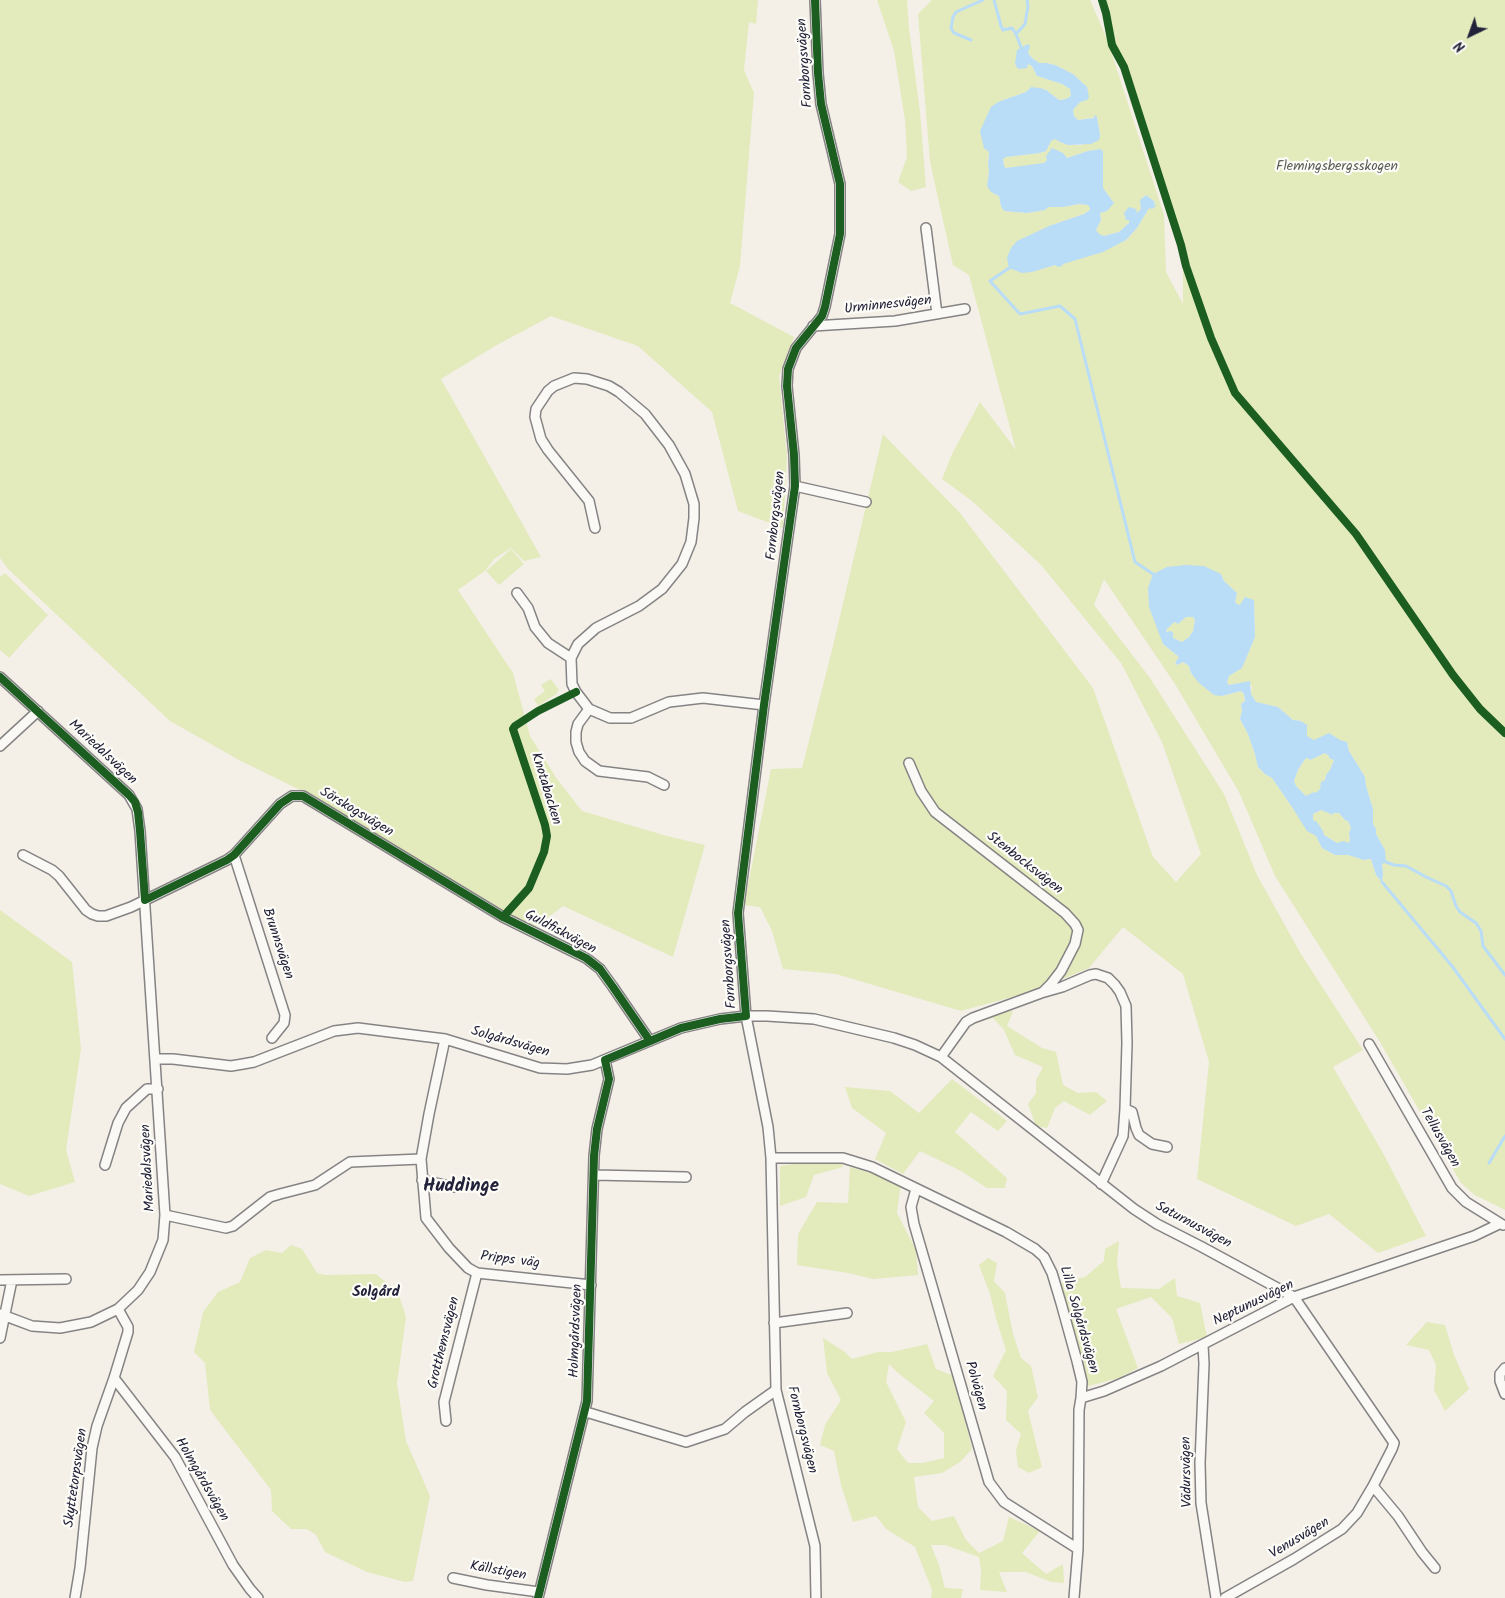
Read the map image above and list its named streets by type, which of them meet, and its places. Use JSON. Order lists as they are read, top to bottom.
{
  "streets": {
    "street": [
      "Fornborgsvägen",
      "Urminnesvägen",
      "Mariedalsvägen",
      "Sörskogsvägen",
      "Stenbocksvägen",
      "Guldfiskvägen",
      "Brunnsvägen",
      "Solgårdsvägen",
      "Tellusvägen",
      "Saturnusvägen",
      "Pripps väg",
      "Neptunusvägen",
      "Lilla Solgårdsvägen",
      "Holmgårdsvägen",
      "Grotthemsvägen",
      "Polvägen",
      "Vädursvägen",
      "Skyttetorpsvägen",
      "Venusvägen",
      "Källstigen"
    ],
    "cycle path": ["Knotabacken"]
  },
  "crossings": [
    ["Fornborgsvägen", "Urminnesvägen"],
    ["Fornborgsvägen", "Solgårdsvägen"],
    ["Fornborgsvägen", "Lilla Solgårdsvägen"],
    ["Mariedalsvägen", "Sörskogsvägen"],
    ["Mariedalsvägen", "Solgårdsvägen"],
    ["Mariedalsvägen", "Skyttetorpsvägen"],
    ["Sörskogsvägen", "Guldfiskvägen"],
    ["Sörskogsvägen", "Brunnsvägen"],
    ["Stenbocksvägen", "Solgårdsvägen"],
    ["Stenbocksvägen", "Saturnusvägen"],
    ["Guldfiskvägen", "Solgårdsvägen"],
    ["Solgårdsvägen", "Saturnusvägen"],
    ["Solgårdsvägen", "Pripps väg"],
    ["Solgårdsvägen", "Holmgårdsvägen"],
    ["Tellusvägen", "Neptunusvägen"],
    ["Saturnusvägen", "Neptunusvägen"],
    ["Saturnusvägen", "Venusvägen"],
    ["Pripps väg", "Holmgårdsvägen"],
    ["Pripps väg", "Grotthemsvägen"],
    ["Neptunusvägen", "Lilla Solgårdsvägen"],
    ["Neptunusvägen", "Vädursvägen"],
    ["Lilla Solgårdsvägen", "Polvägen"],
    ["Holmgårdsvägen", "Skyttetorpsvägen"],
    ["Holmgårdsvägen", "Källstigen"]
  ],
  "districts": ["Huddinge", "Solgård"],
  "parks": ["Flemingsbergsskogen"],
  "north": "bottom left"
}
